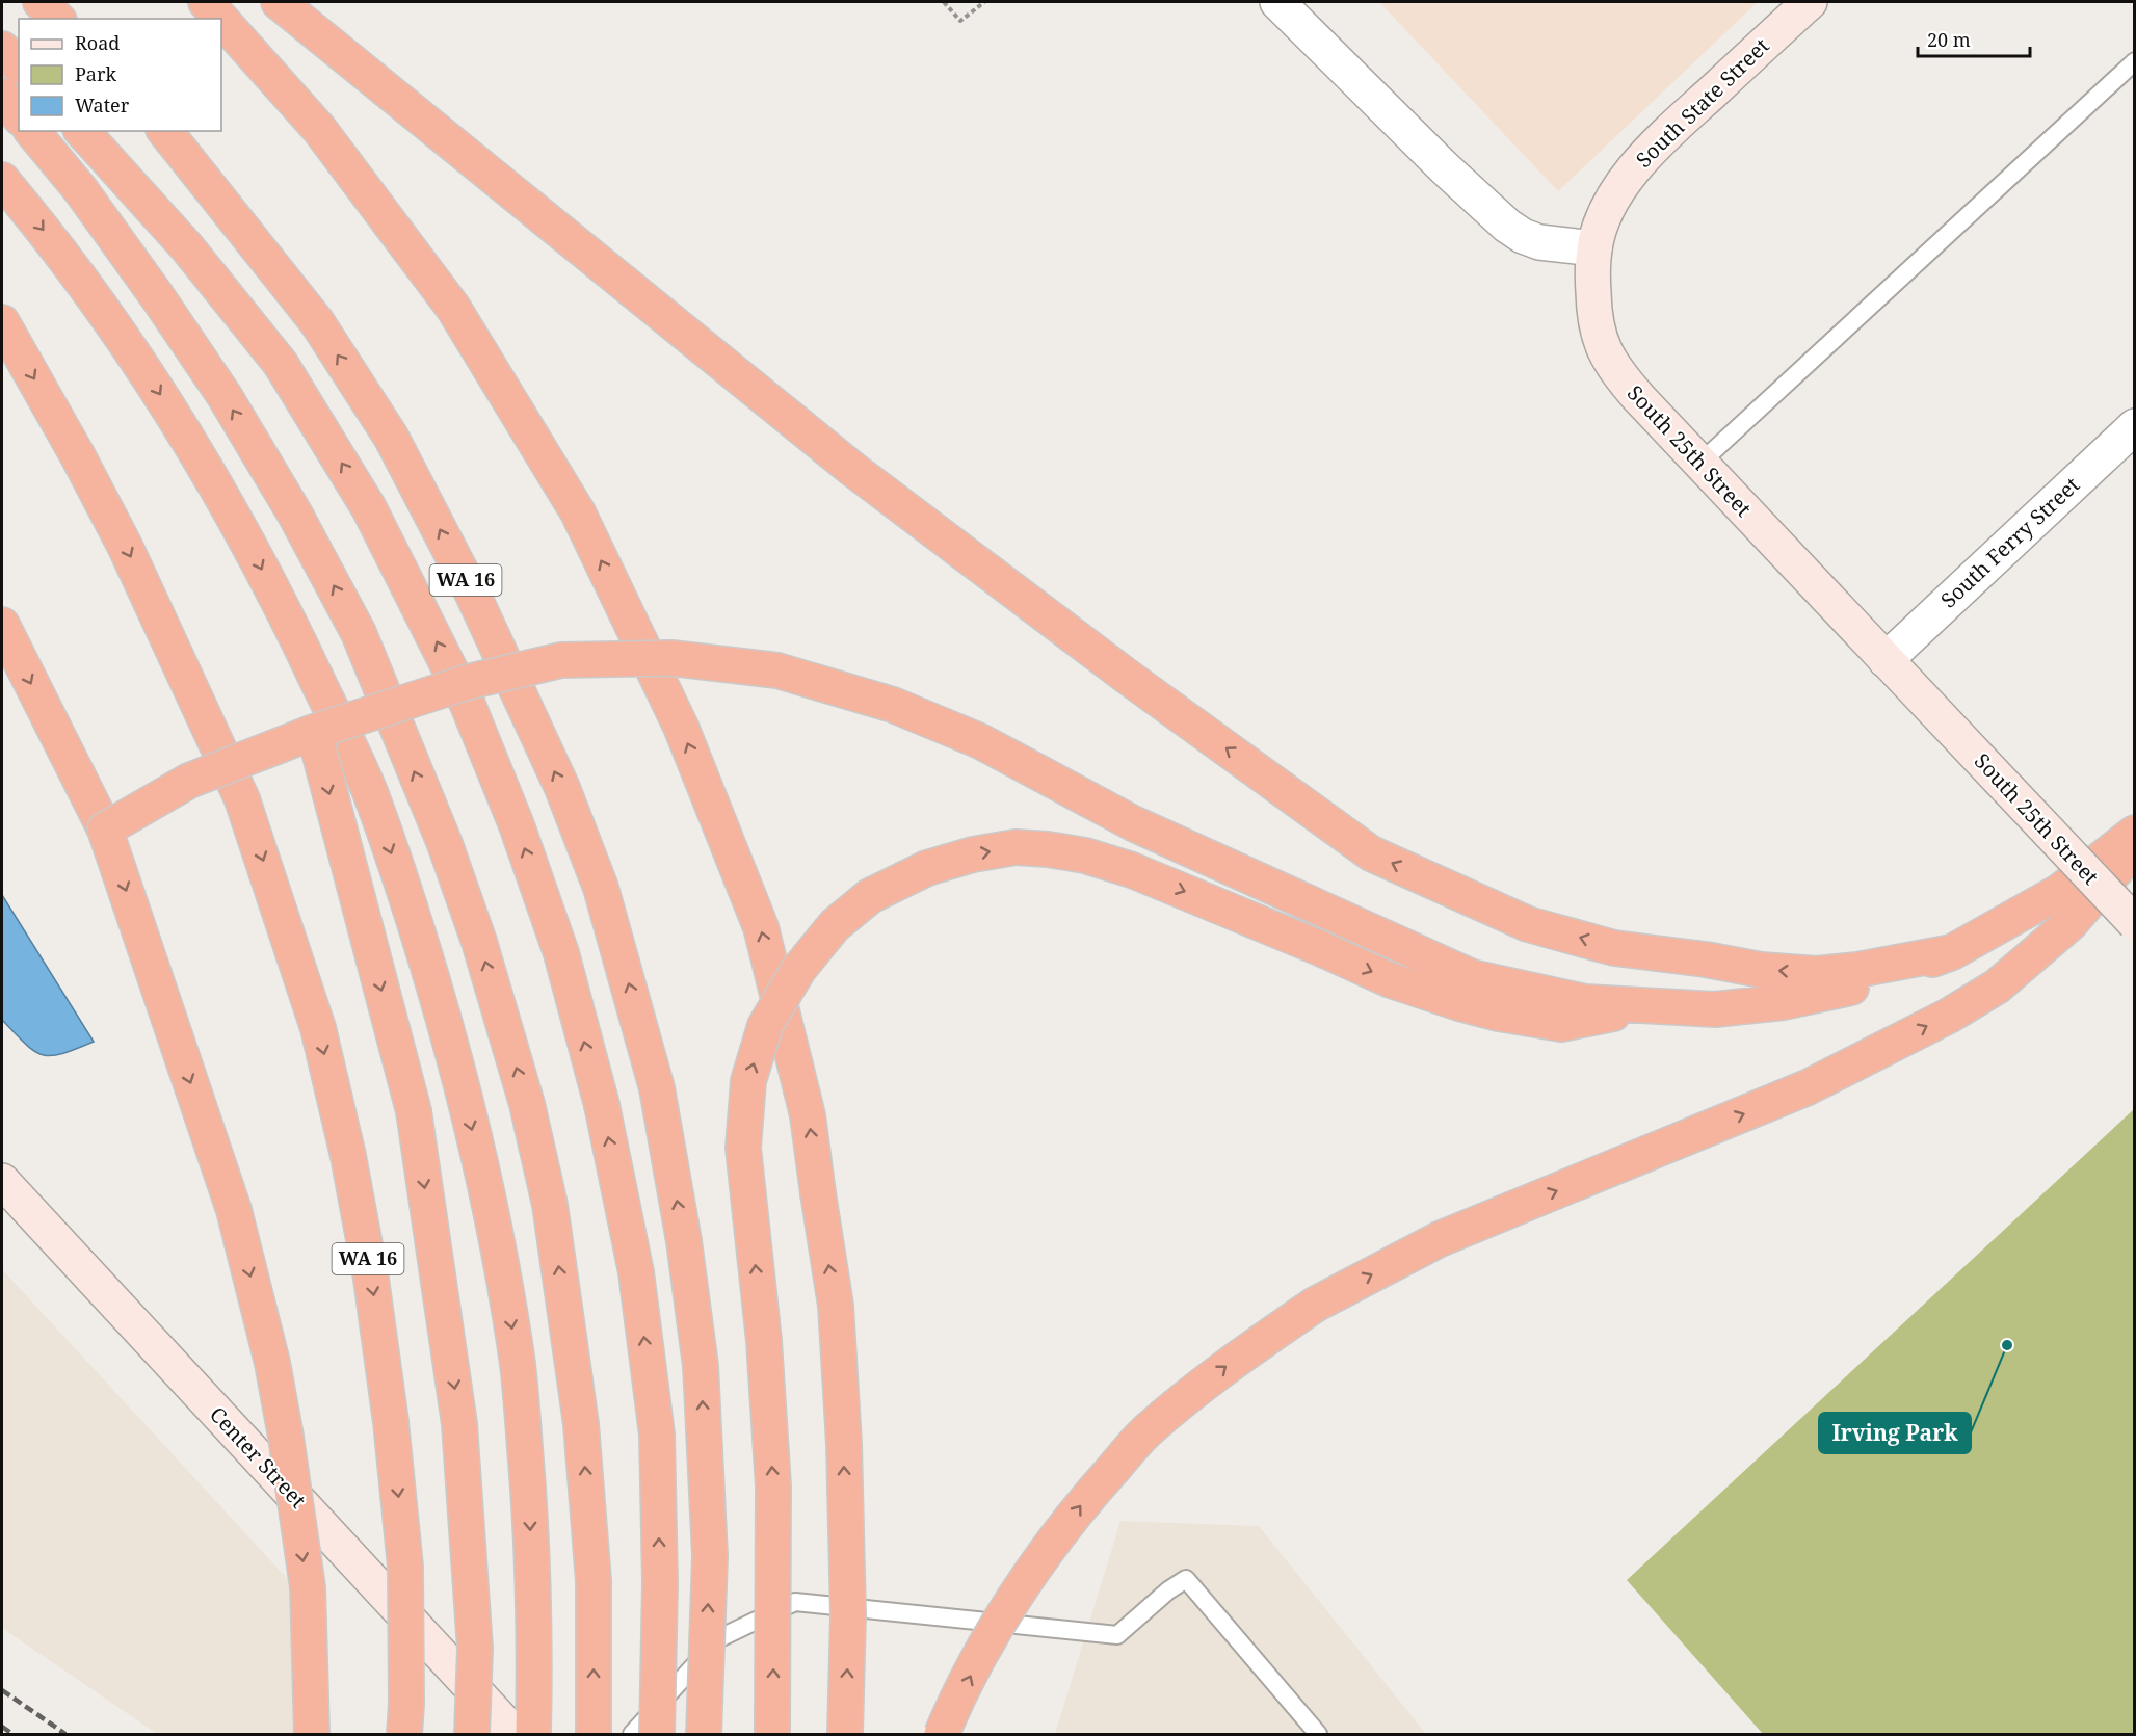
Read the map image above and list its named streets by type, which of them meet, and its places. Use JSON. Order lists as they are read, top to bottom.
{
  "streets": {
    "highway": ["WA 16"],
    "street": [
      "South State Street",
      "South 25th Street",
      "South Ferry Street",
      "Center Street"
    ]
  },
  "crossings": [
    ["South State Street", "South 25th Street"],
    ["South 25th Street", "South Ferry Street"]
  ],
  "places": ["Irving Park"],
  "legend": ["Road", "Park", "Water"],
  "scale_bar": "20 m"
}
